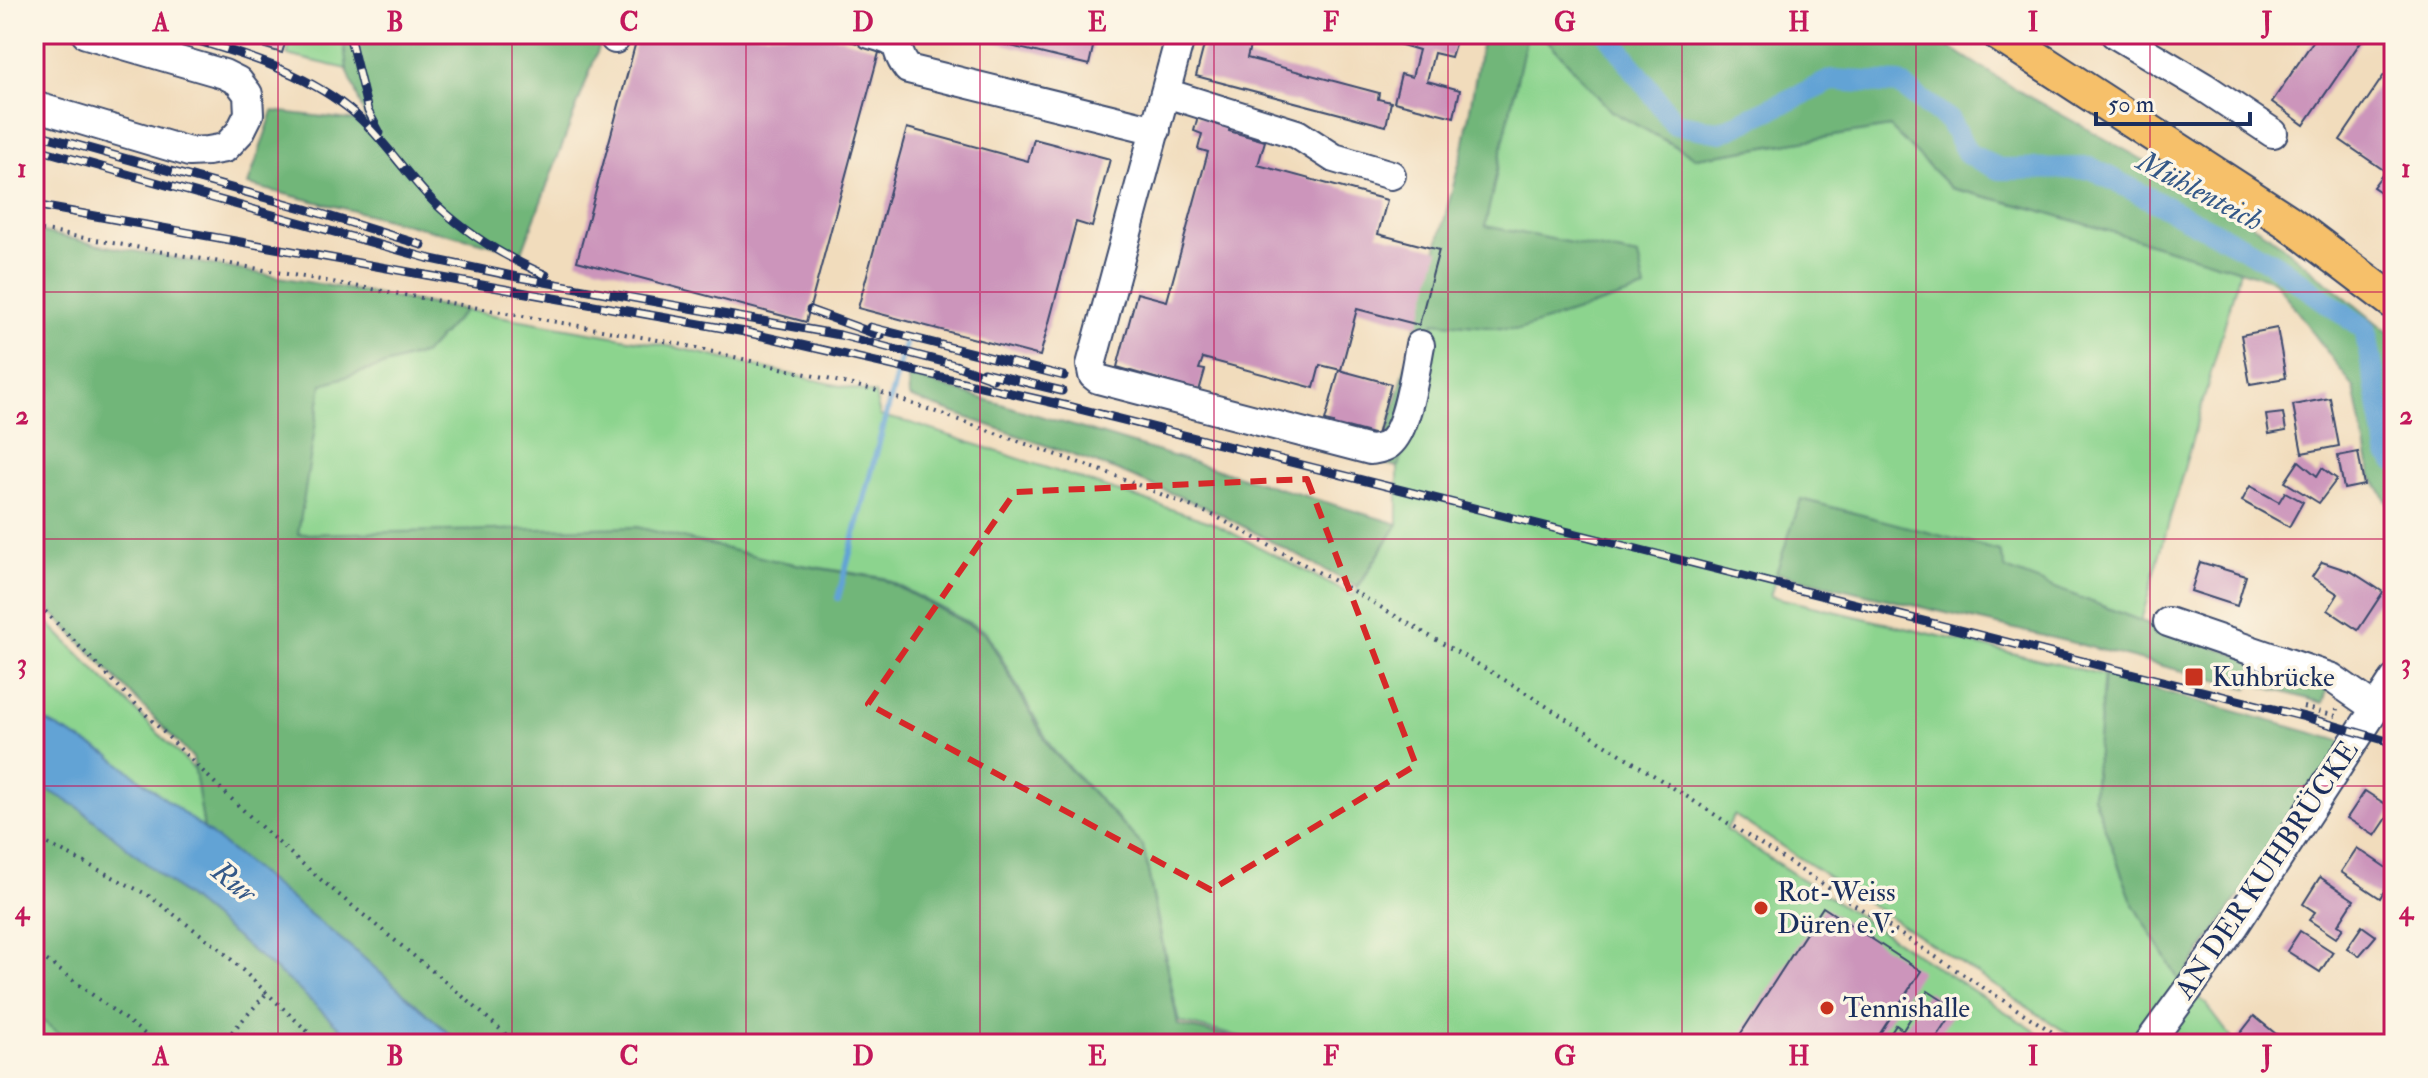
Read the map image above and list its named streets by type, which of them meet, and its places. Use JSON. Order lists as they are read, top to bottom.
{
  "streets": {
    "street": ["AN DER KUHBRÜCKE"]
  },
  "water": ["Mühlenteich", "Rur"],
  "places": {
    "transit": ["Kuhbrücke"],
    "other": ["Rot-Weiss Düren e.V.", "Tennishalle"]
  },
  "scale_bar": "50 m",
  "grid": {
    "columns": [
      "A",
      "B",
      "C",
      "D",
      "E",
      "F",
      "G",
      "H",
      "I",
      "J"
    ],
    "rows": [
      "1",
      "2",
      "3",
      "4"
    ]
  }
}
